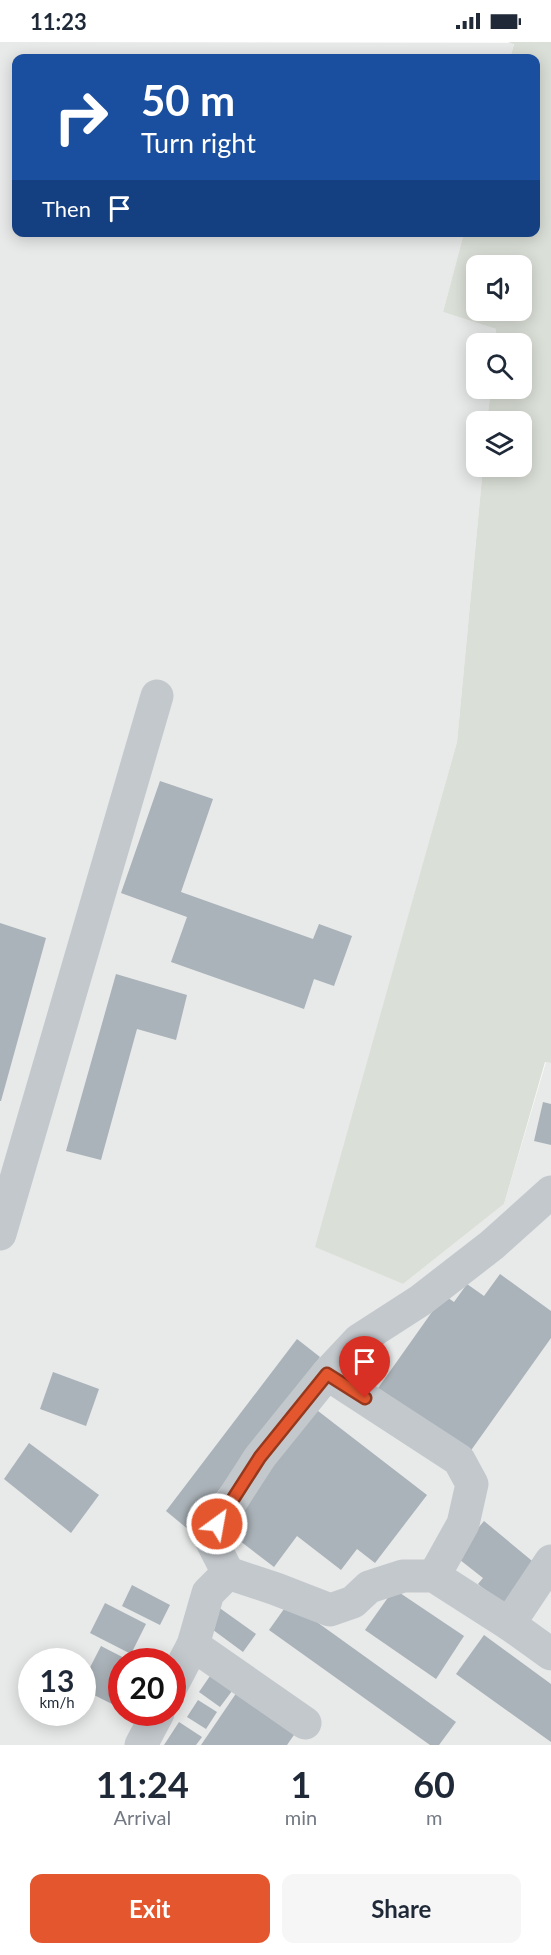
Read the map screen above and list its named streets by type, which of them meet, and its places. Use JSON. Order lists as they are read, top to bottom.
{
  "page": {
    "status": "11:23",
    "turn": ["50 m", "Turn right"],
    "then": "Then",
    "speed": "13 km/h",
    "limit": "20",
    "eta": [
      "11:24",
      "Arrival",
      "1",
      "min",
      "60",
      "m"
    ],
    "buttons": ["Exit", "Share"]
  }
}
